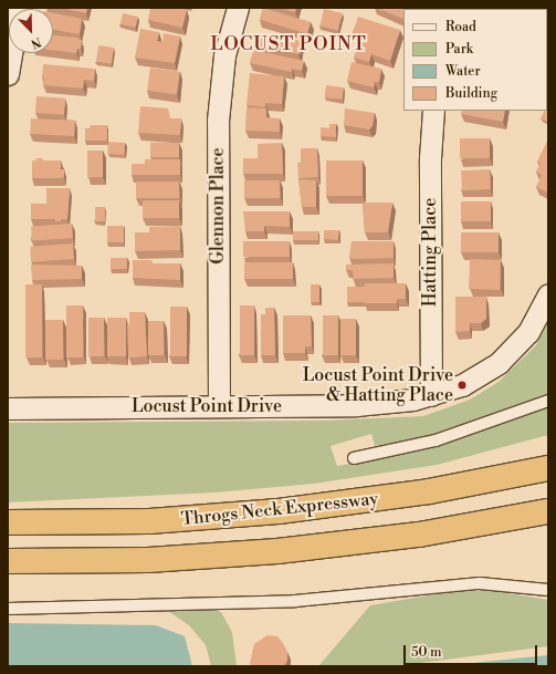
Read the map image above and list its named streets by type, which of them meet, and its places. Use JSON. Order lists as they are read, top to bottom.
{
  "streets": {
    "highway": ["Throgs Neck Expressway"],
    "street": ["Glennon Place", "Hatting Place", "Locust Point Drive"]
  },
  "crossings": [
    ["Glennon Place", "Locust Point Drive"],
    ["Hatting Place", "Locust Point Drive"]
  ],
  "districts": ["LOCUST POINT"],
  "places": ["Locust Point Drive & Hatting Place"],
  "legend": [
    "Road",
    "Park",
    "Water",
    "Building"
  ],
  "scale_bar": "50 m",
  "north": "bottom right"
}
